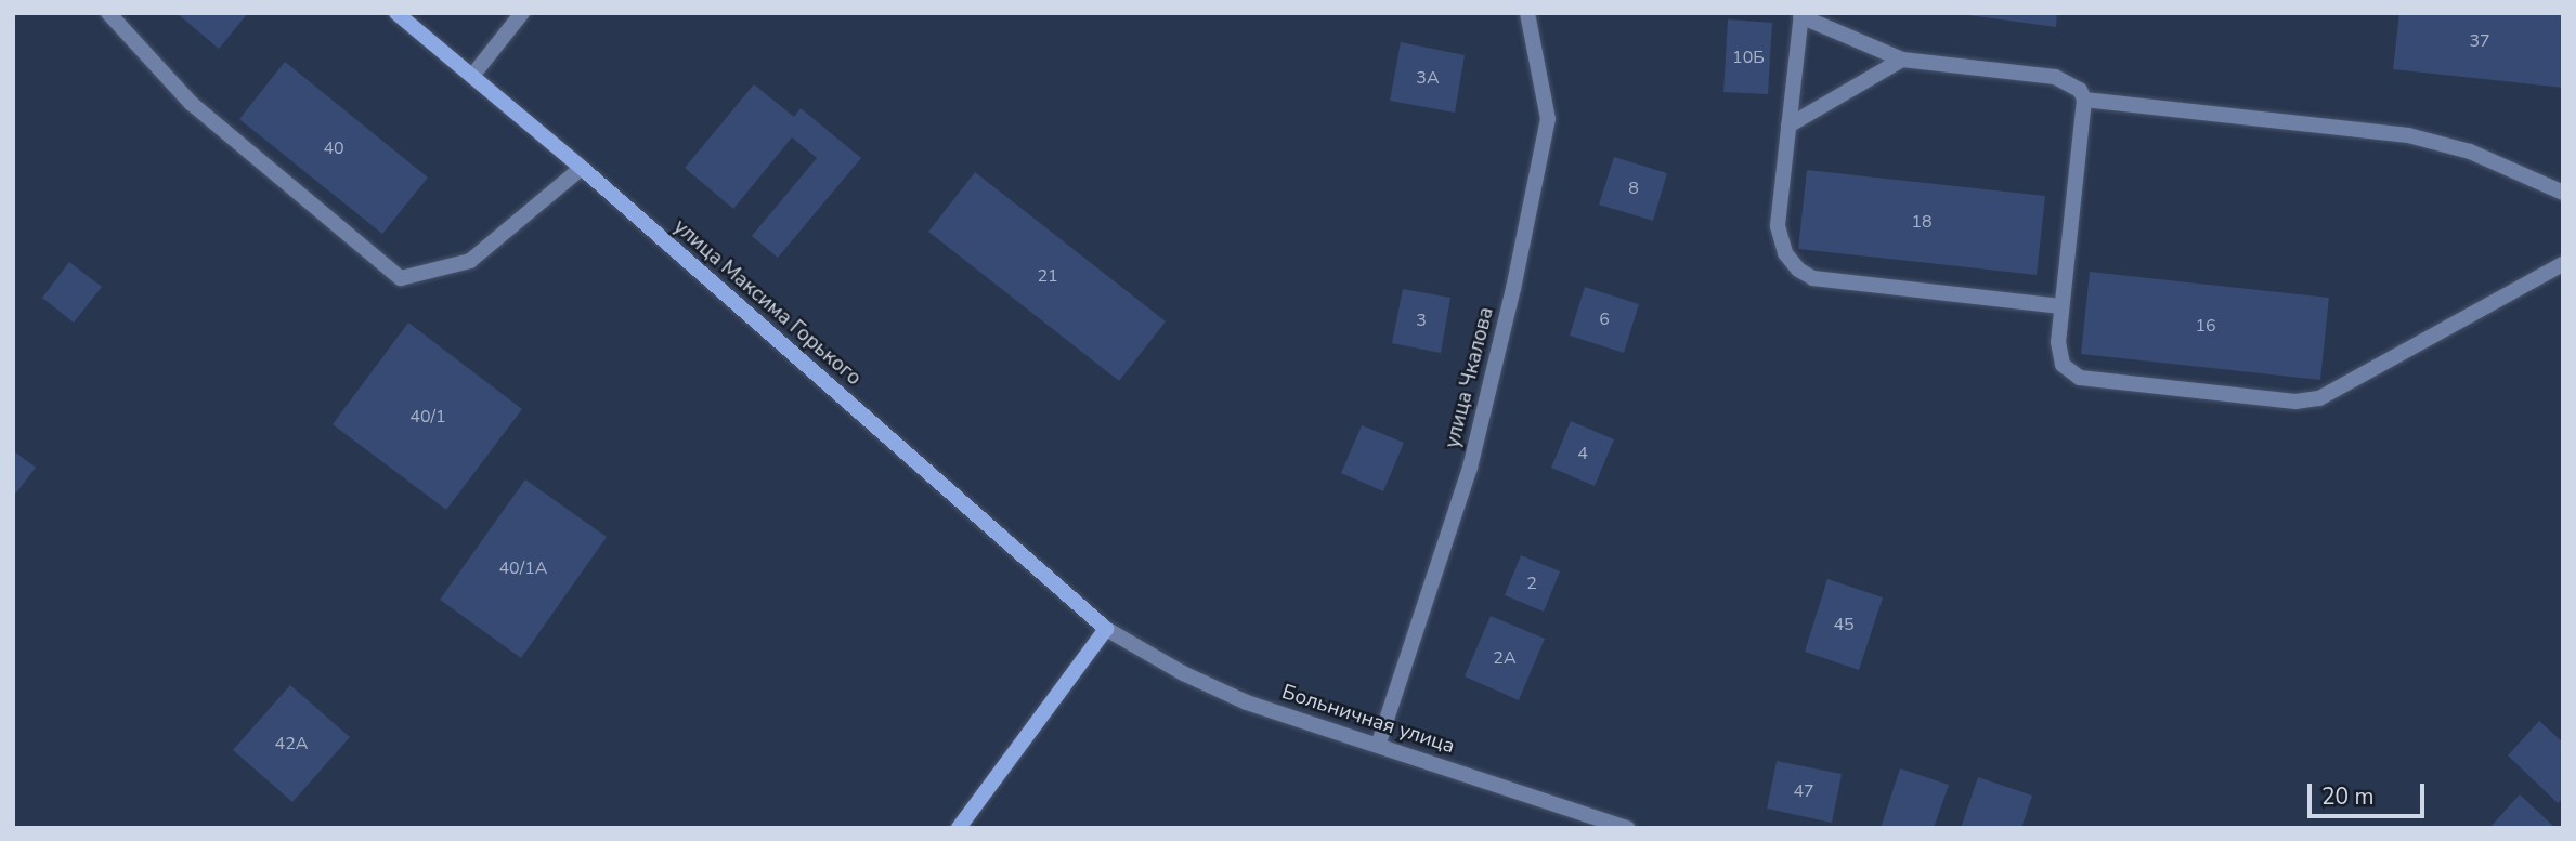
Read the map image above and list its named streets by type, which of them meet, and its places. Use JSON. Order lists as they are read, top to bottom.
{
  "streets": {
    "street": ["улица Максима Горького", "улица Чкалова", "Больничная улица"]
  },
  "crossings": [
    ["улица Максима Горького", "Больничная улица"],
    ["улица Чкалова", "Больничная улица"]
  ],
  "house_numbers": [
    "37",
    "10Б",
    "3А",
    "40",
    "8",
    "18",
    "21",
    "6",
    "3",
    "16",
    "40/1",
    "4",
    "40/1А",
    "2",
    "45",
    "2А",
    "42А",
    "47"
  ],
  "scale_bar": "20 m"
}
